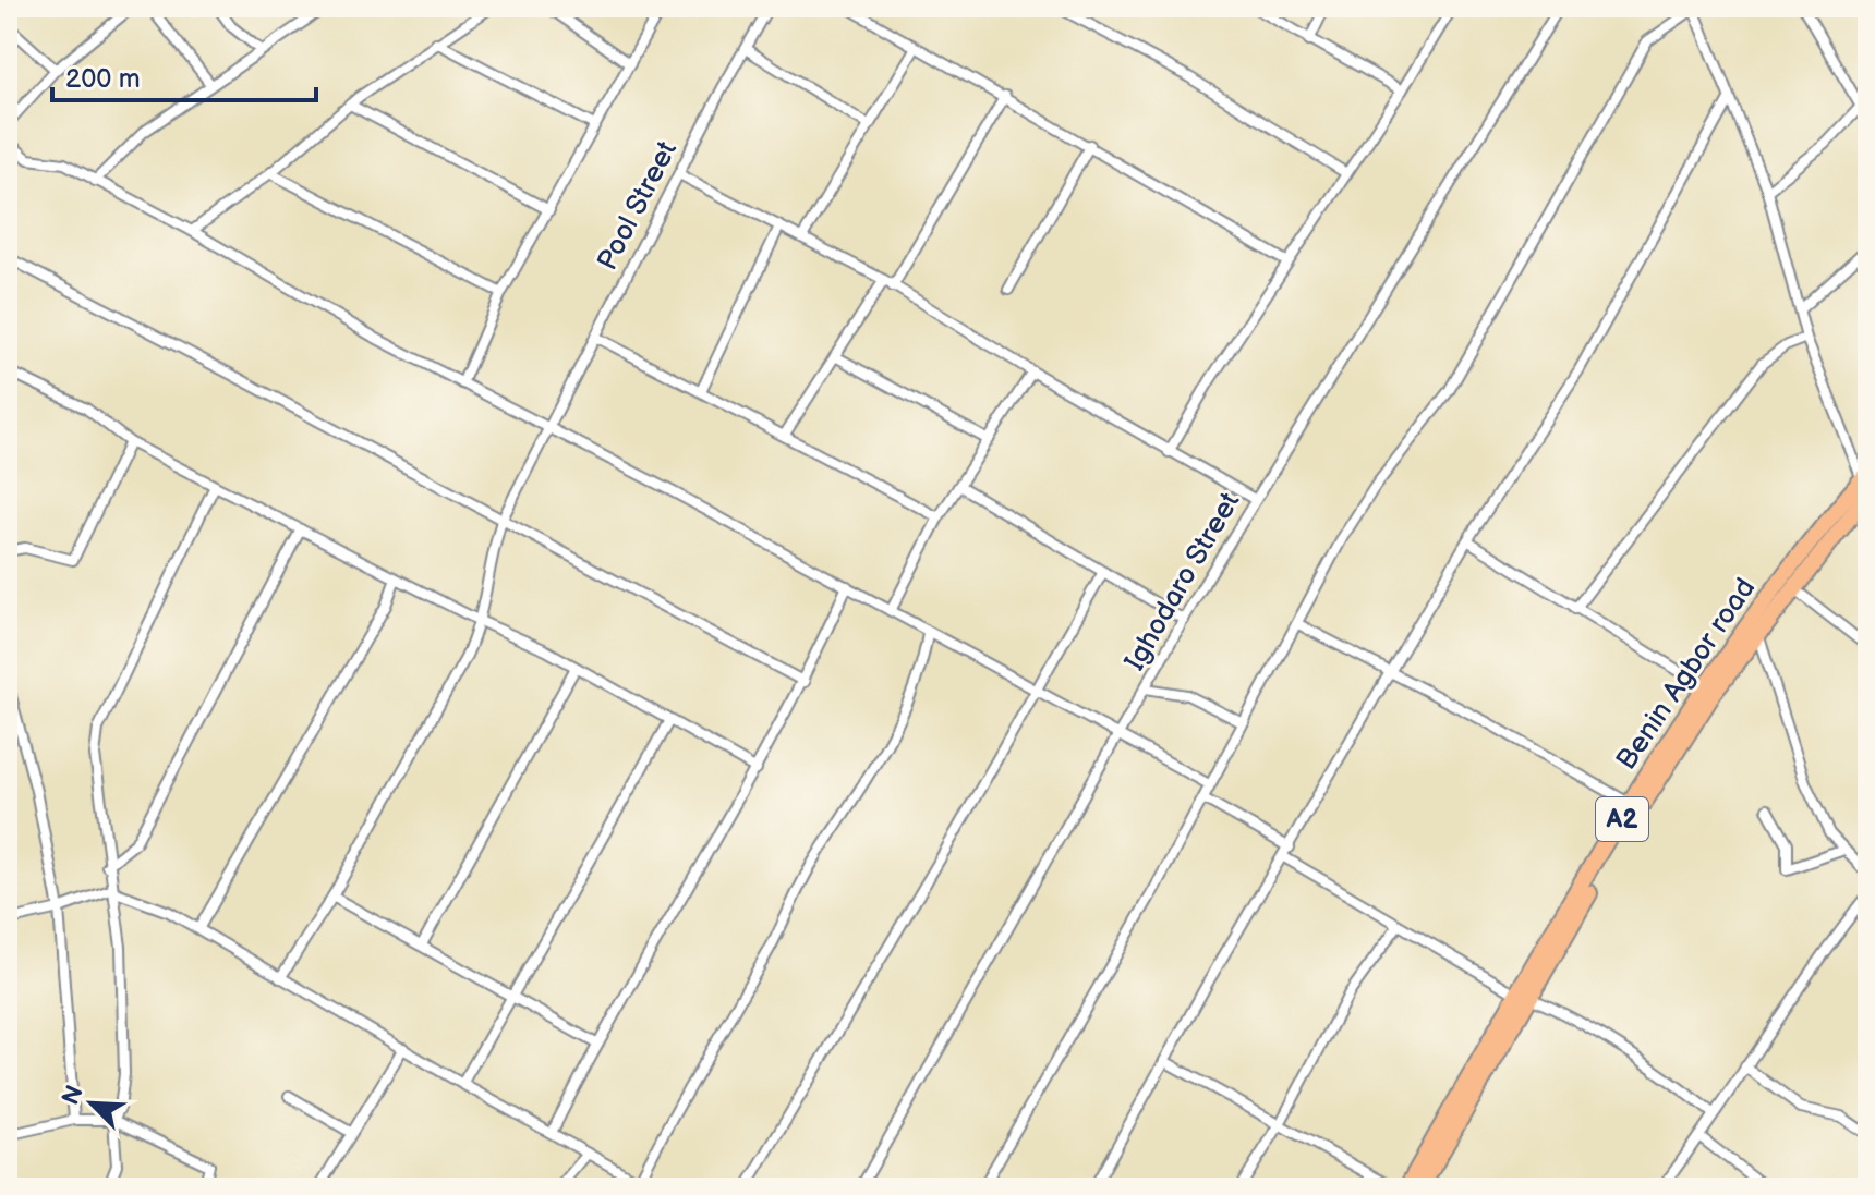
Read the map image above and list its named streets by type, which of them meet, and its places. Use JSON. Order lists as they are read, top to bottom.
{
  "streets": {
    "highway": ["Benin Agbor road", "A2"],
    "street": ["Pool Street", "Ighodaro Street"]
  },
  "scale_bar": "200 m",
  "north": "top left"
}
